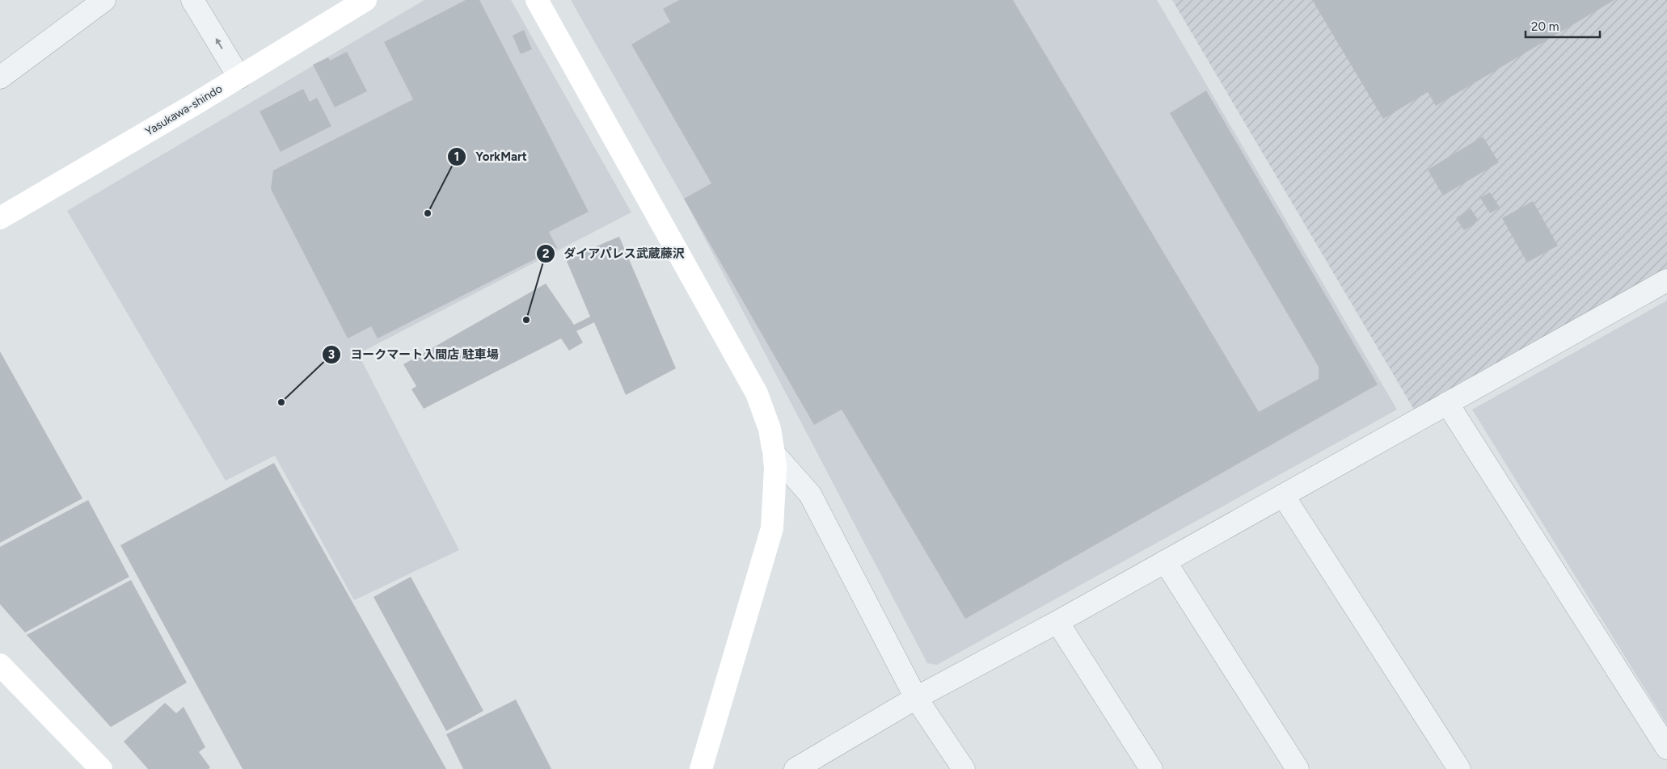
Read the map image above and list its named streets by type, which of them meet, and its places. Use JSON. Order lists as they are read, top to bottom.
{
  "streets": {
    "street": ["Yasukawa-shindo"]
  },
  "places": ["YorkMart", "ダイアパレス武蔵藤沢", "ヨークマート入間店 駐車場"],
  "scale_bar": "20 m"
}
